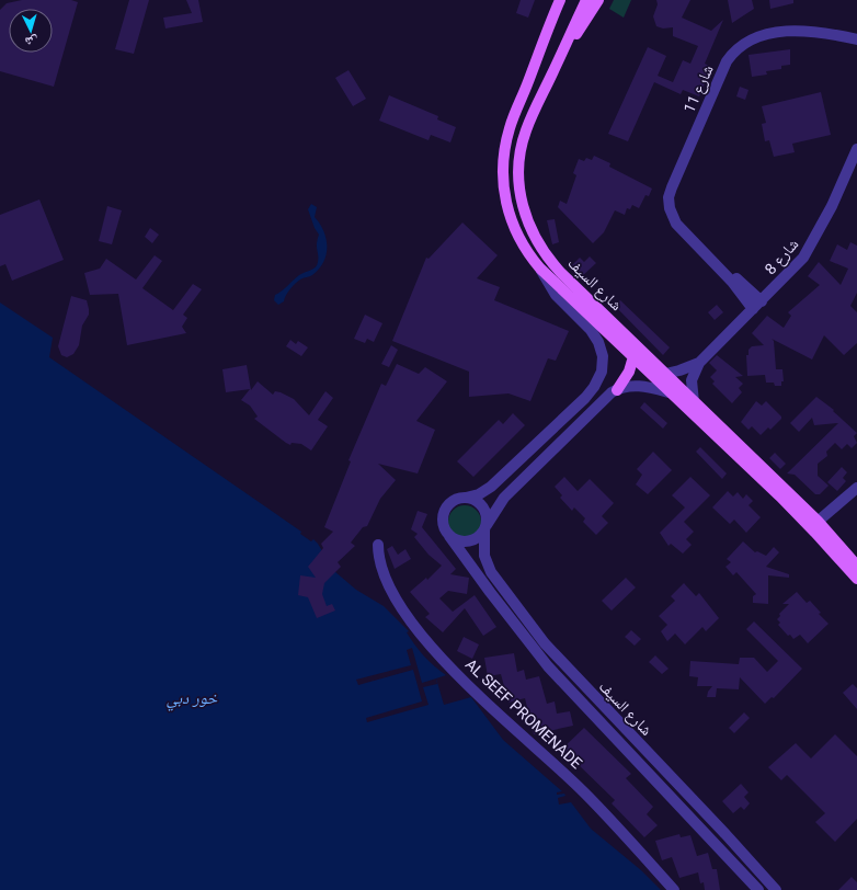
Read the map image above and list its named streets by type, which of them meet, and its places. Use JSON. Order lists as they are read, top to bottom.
{
  "streets": {
    "main road": ["شارع السيف"],
    "street": ["شارع 11", "شارع 8", "AL SEEF PROMENADE"]
  },
  "crossings": [
    ["شارع 11", "شارع 8"],
    ["شارع 8", "شارع السيف"]
  ],
  "water": ["خور دبي"],
  "north": "bottom"
}
